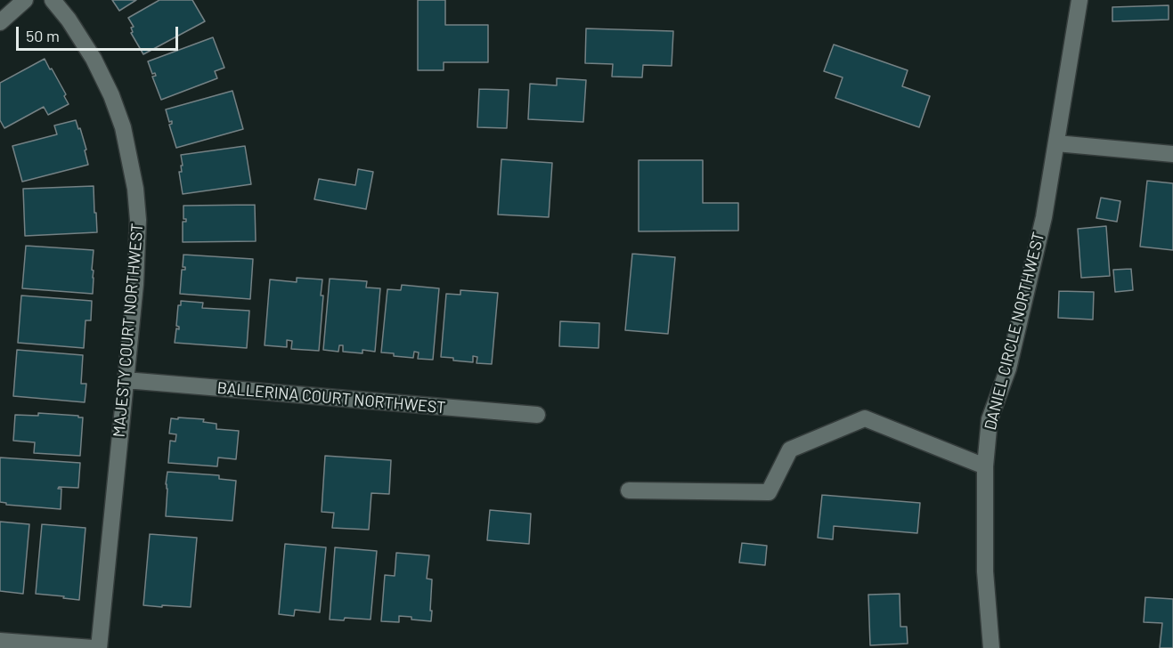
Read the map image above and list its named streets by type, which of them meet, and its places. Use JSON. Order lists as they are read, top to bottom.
{
  "streets": {
    "street": ["MAJESTY COURT NORTHWEST", "DANIEL CIRCLE NORTHWEST", "BALLERINA COURT NORTHWEST"]
  },
  "crossings": [
    ["MAJESTY COURT NORTHWEST", "BALLERINA COURT NORTHWEST"]
  ],
  "scale_bar": "50 m"
}
